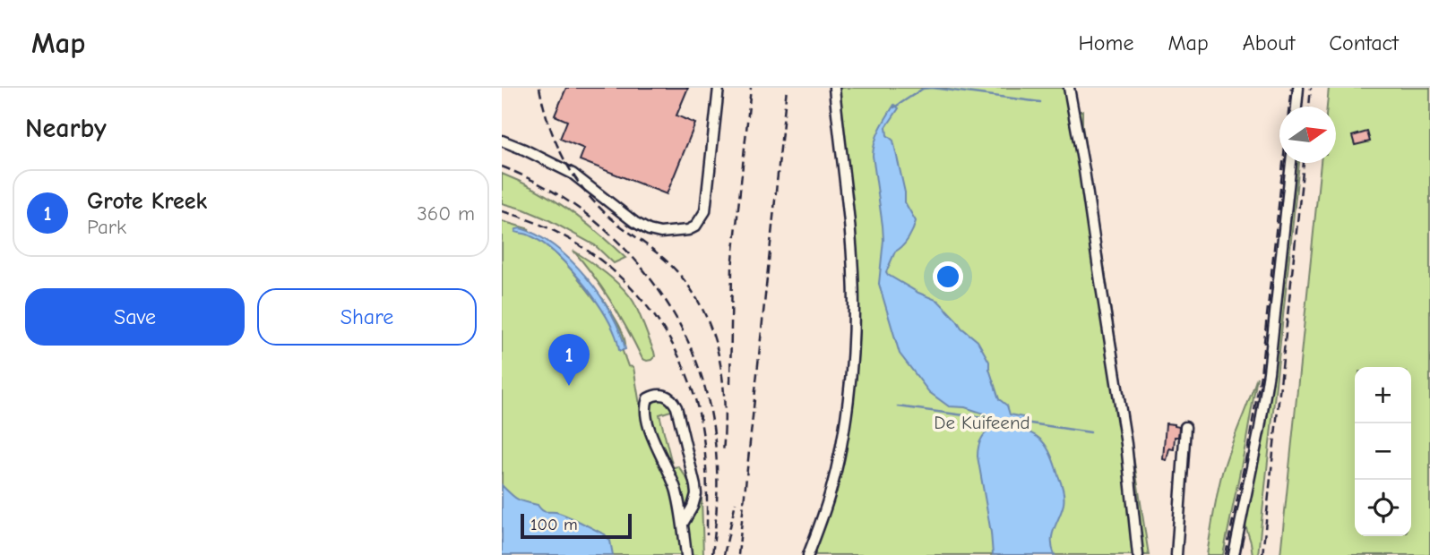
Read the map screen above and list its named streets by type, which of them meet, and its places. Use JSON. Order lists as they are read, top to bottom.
{
  "parks": ["De Kuifeend"],
  "scale_bar": "100 m",
  "north": "right",
  "page": {
    "header": "Map",
    "nav": [
      "Home",
      "Map",
      "About",
      "Contact"
    ],
    "heading": "Nearby",
    "list": [
      {
        "mark": "1",
        "name": "Grote Kreek",
        "note": "Park",
        "value": "360 m"
      }
    ],
    "buttons": ["Save", "Share"],
    "pins": "1",
    "map_buttons": ["+", "−"],
    "scale": "100 m"
  }
}
